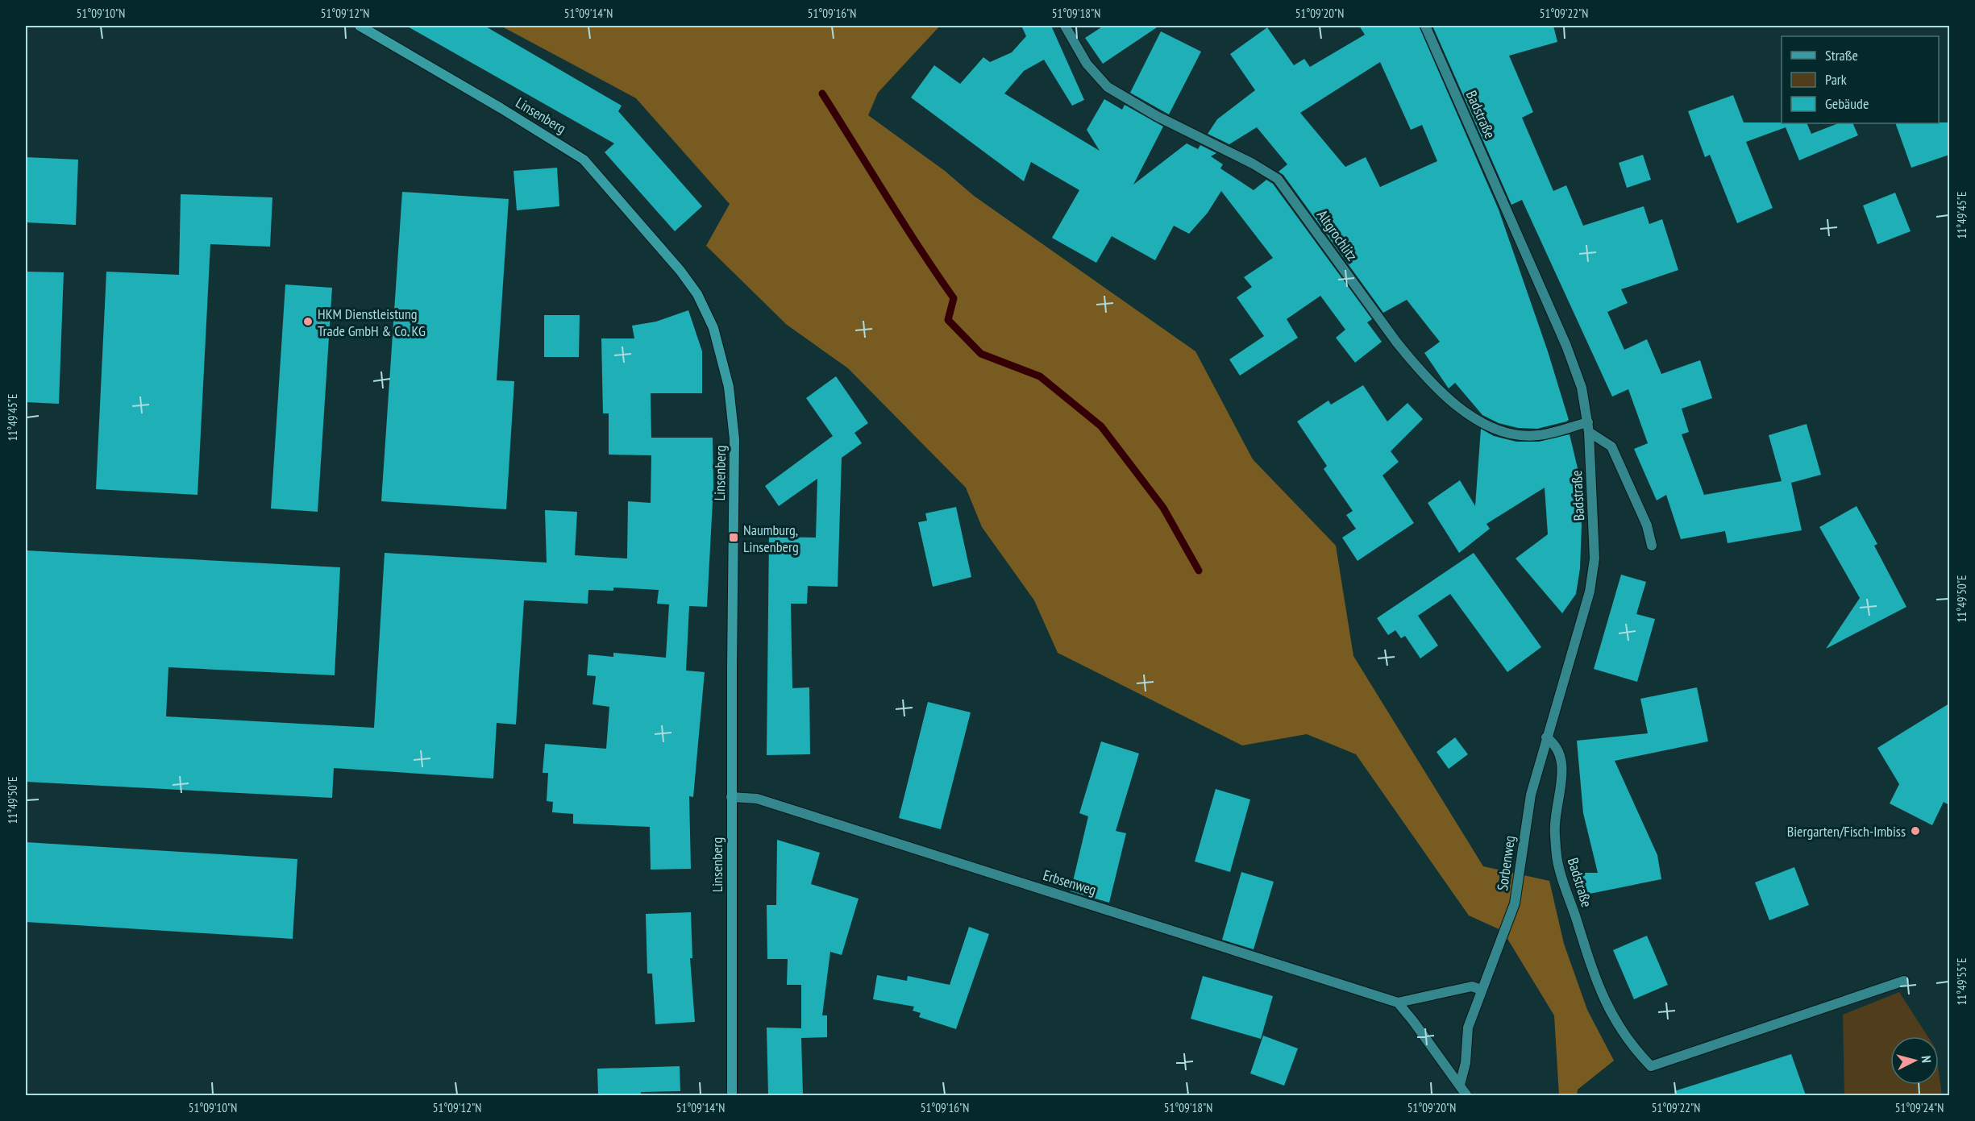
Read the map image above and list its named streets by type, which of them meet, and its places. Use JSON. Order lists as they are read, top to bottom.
{
  "streets": {
    "main road": ["Linsenberg"],
    "street": [
      "Badstraße",
      "Altgrochlitz",
      "Sorbenweg",
      "Erbsenweg"
    ]
  },
  "crossings": [
    ["Badstraße", "Altgrochlitz"],
    ["Badstraße", "Sorbenweg"],
    ["Linsenberg", "Erbsenweg"]
  ],
  "places": {
    "other": ["HKM Dienstleistung Trade GmbH & Co. KG", "Biergarten/Fisch-Imbiss"],
    "transit": ["Naumburg, Linsenberg"]
  },
  "legend": ["Straße", "Park", "Gebäude"],
  "north": "right",
  "coordinates": [
    "51°09'10\"N",
    "51°09'12\"N",
    "51°09'14\"N",
    "51°09'16\"N",
    "51°09'18\"N",
    "51°09'20\"N",
    "51°09'22\"N",
    "11°49'45\"E",
    "11°49'50\"E",
    "11°49'55\"E",
    "51°09'24\"N"
  ]
}
